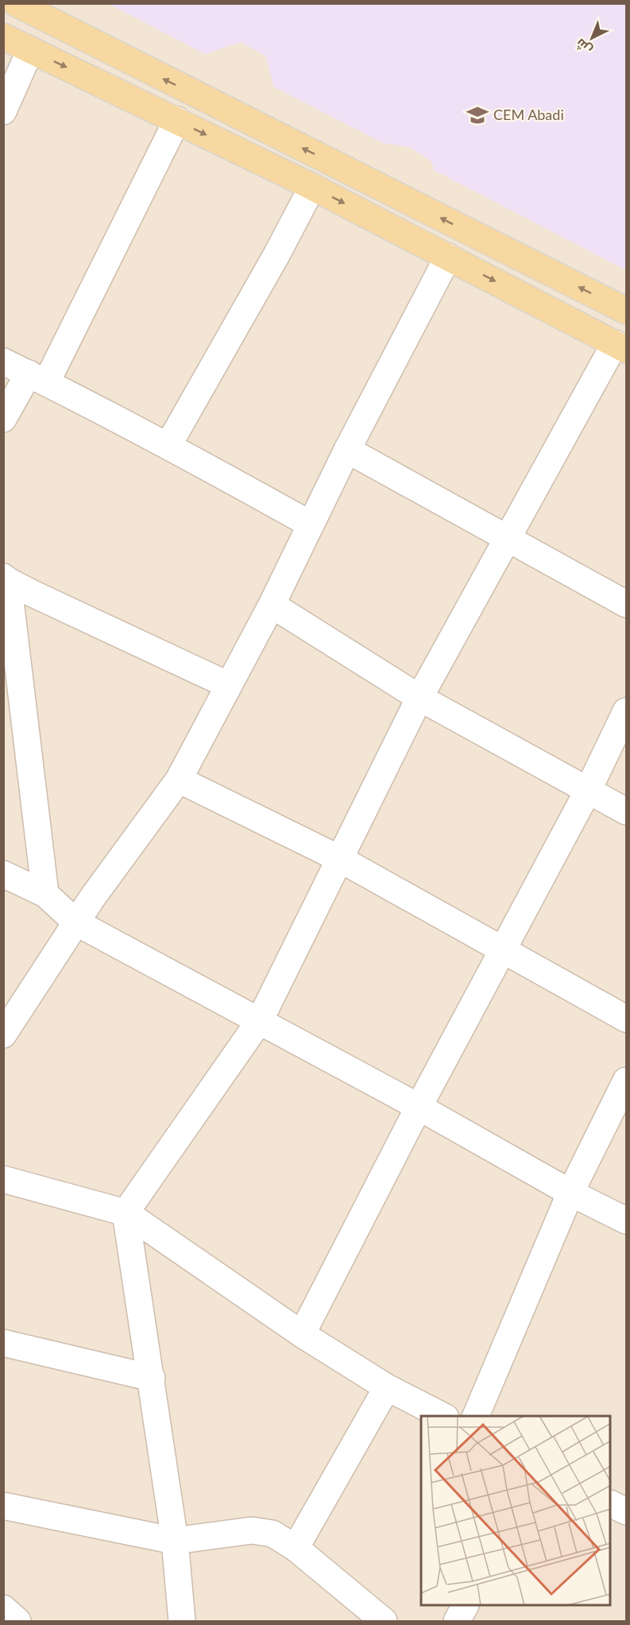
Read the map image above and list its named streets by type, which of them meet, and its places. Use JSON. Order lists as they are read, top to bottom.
{
  "places": {
    "school or university": ["CEM Abadi"]
  },
  "north": "bottom left"
}
